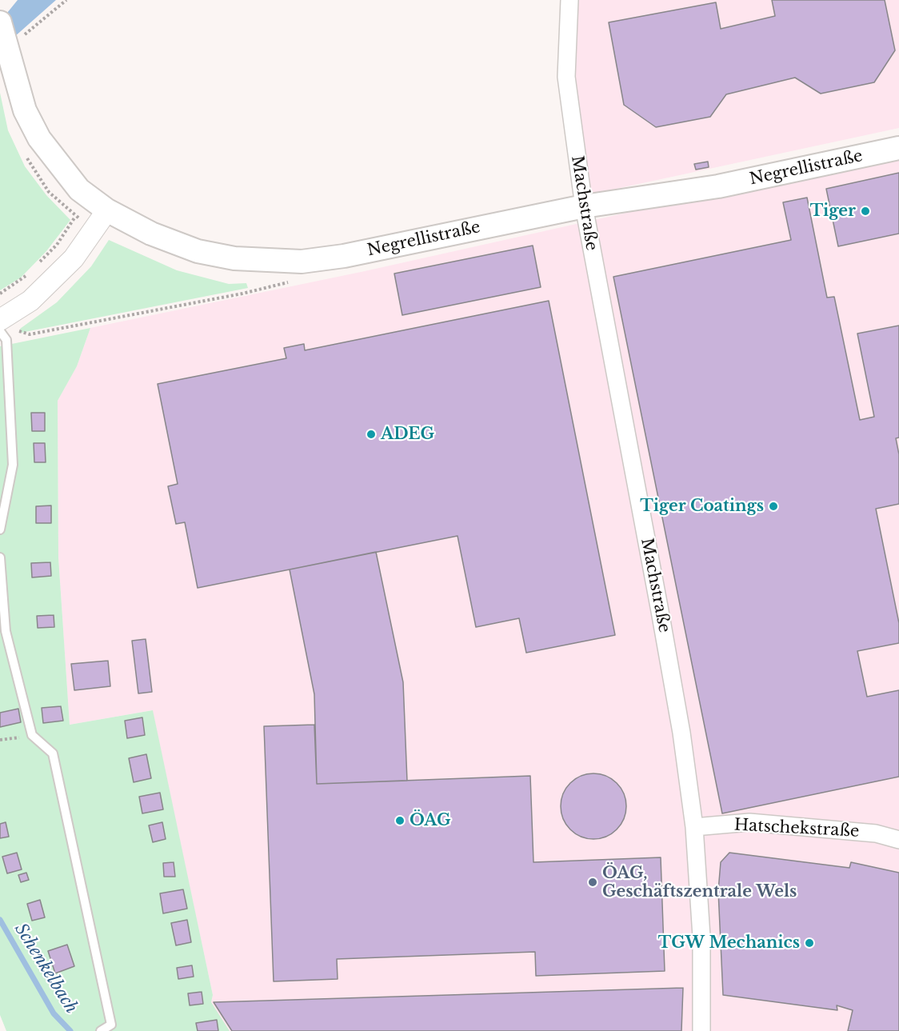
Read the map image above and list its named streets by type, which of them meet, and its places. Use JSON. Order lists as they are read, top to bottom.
{
  "streets": {
    "main road": ["Negrellistraße"],
    "street": ["Machstraße", "Hatschekstraße"]
  },
  "crossings": [
    ["Negrellistraße", "Machstraße"],
    ["Machstraße", "Hatschekstraße"]
  ],
  "water": ["Schenkelbach"],
  "places": [
    "Tiger",
    "ADEG",
    "Tiger Coatings",
    "ÖAG",
    "ÖAG, Geschäftszentrale Wels",
    "TGW Mechanics"
  ]
}
